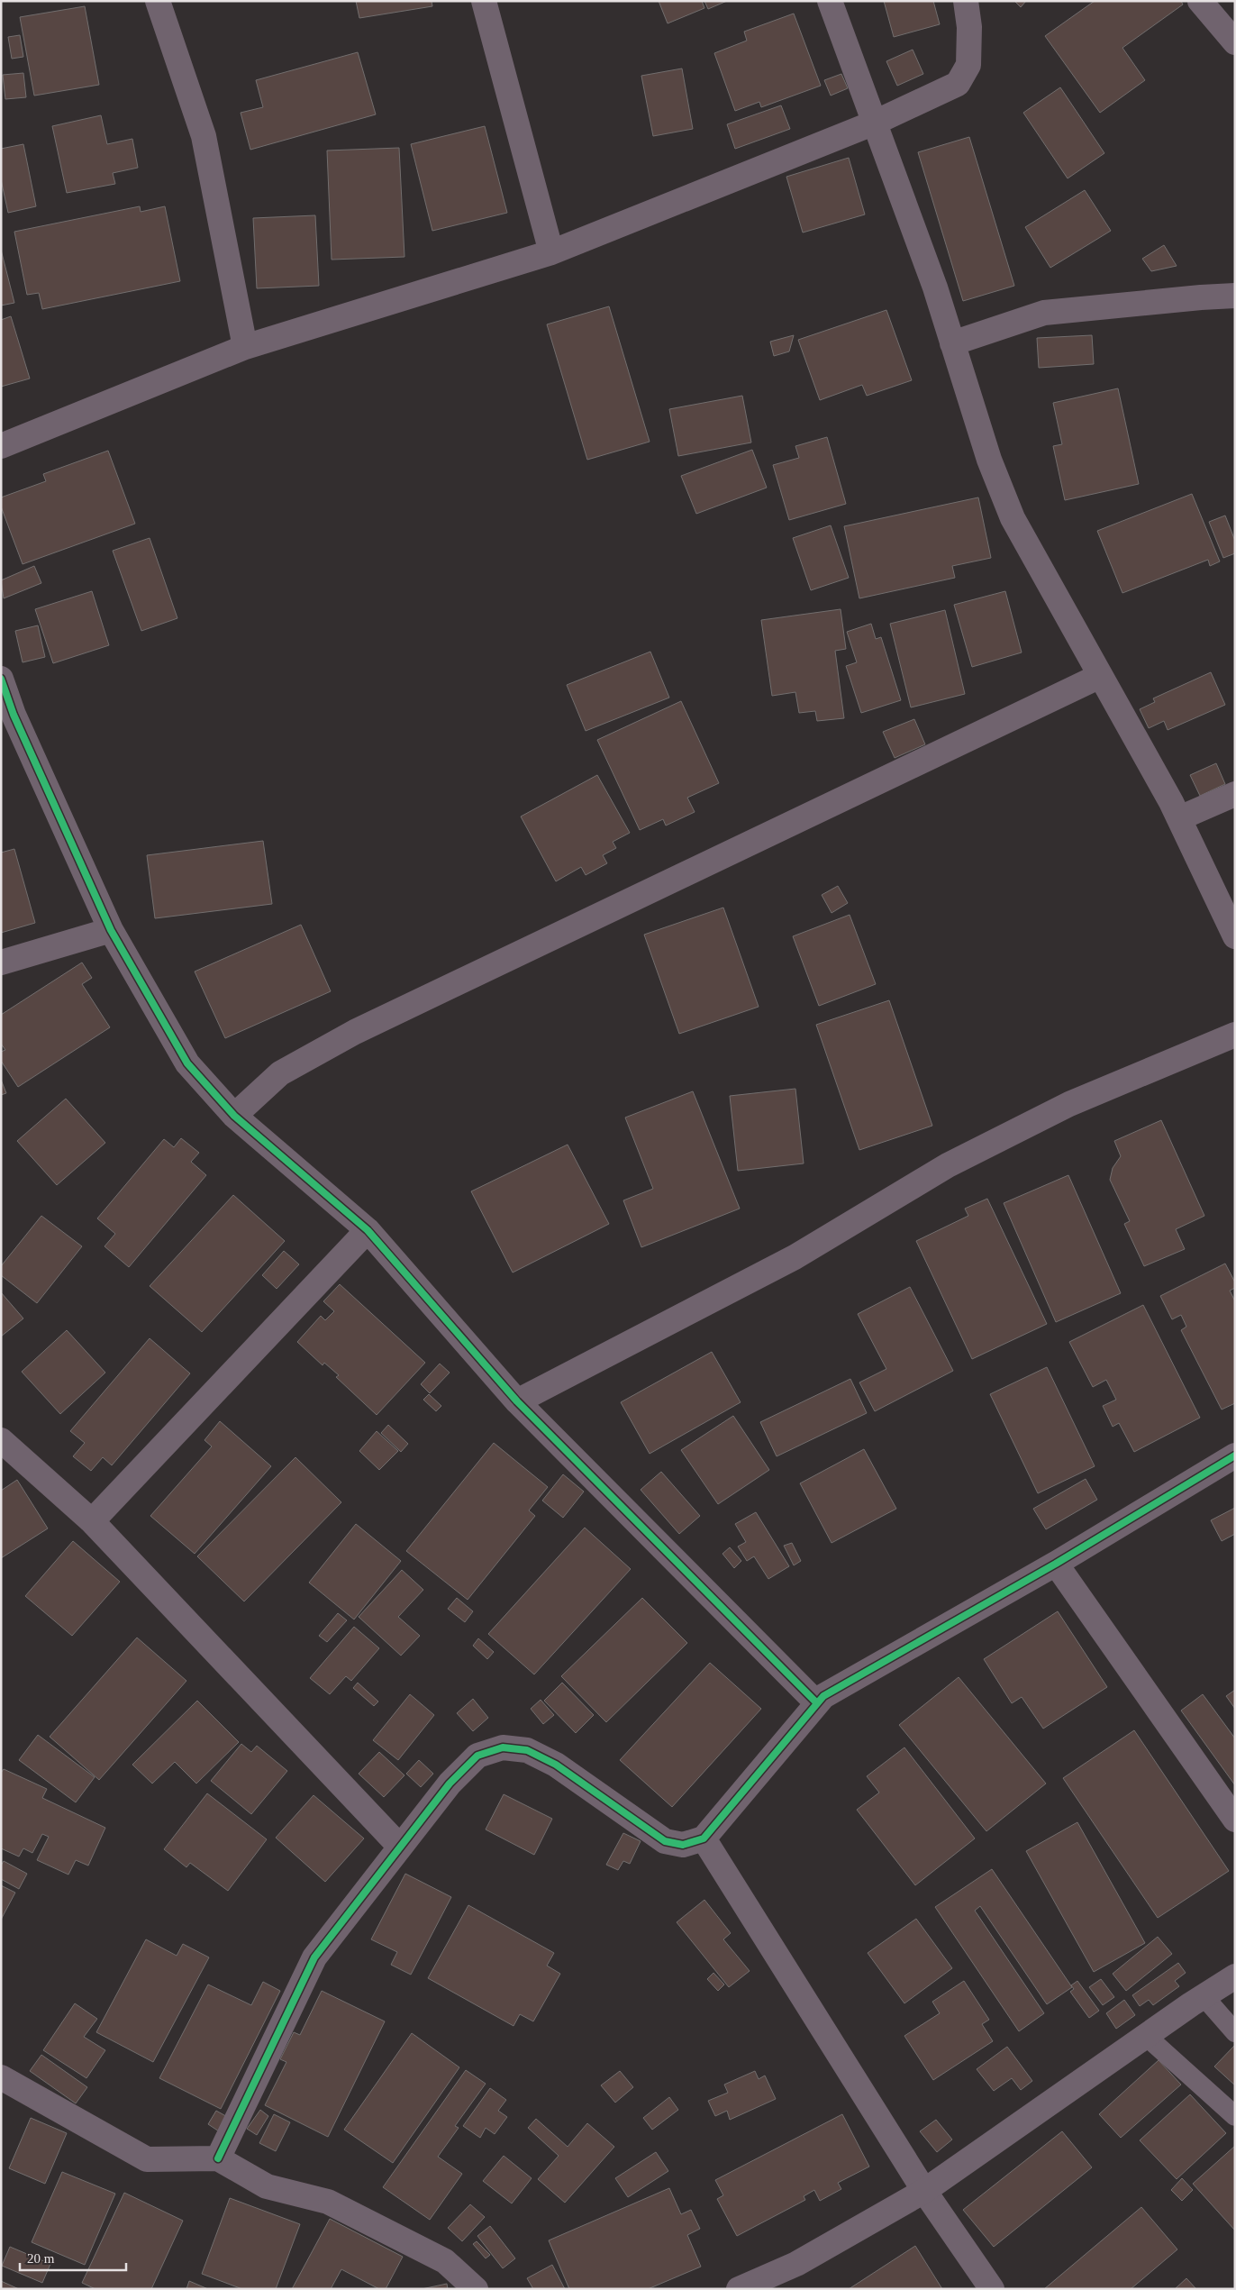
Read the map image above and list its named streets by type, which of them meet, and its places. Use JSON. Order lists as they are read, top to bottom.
{
  "scale_bar": "20 m"
}
